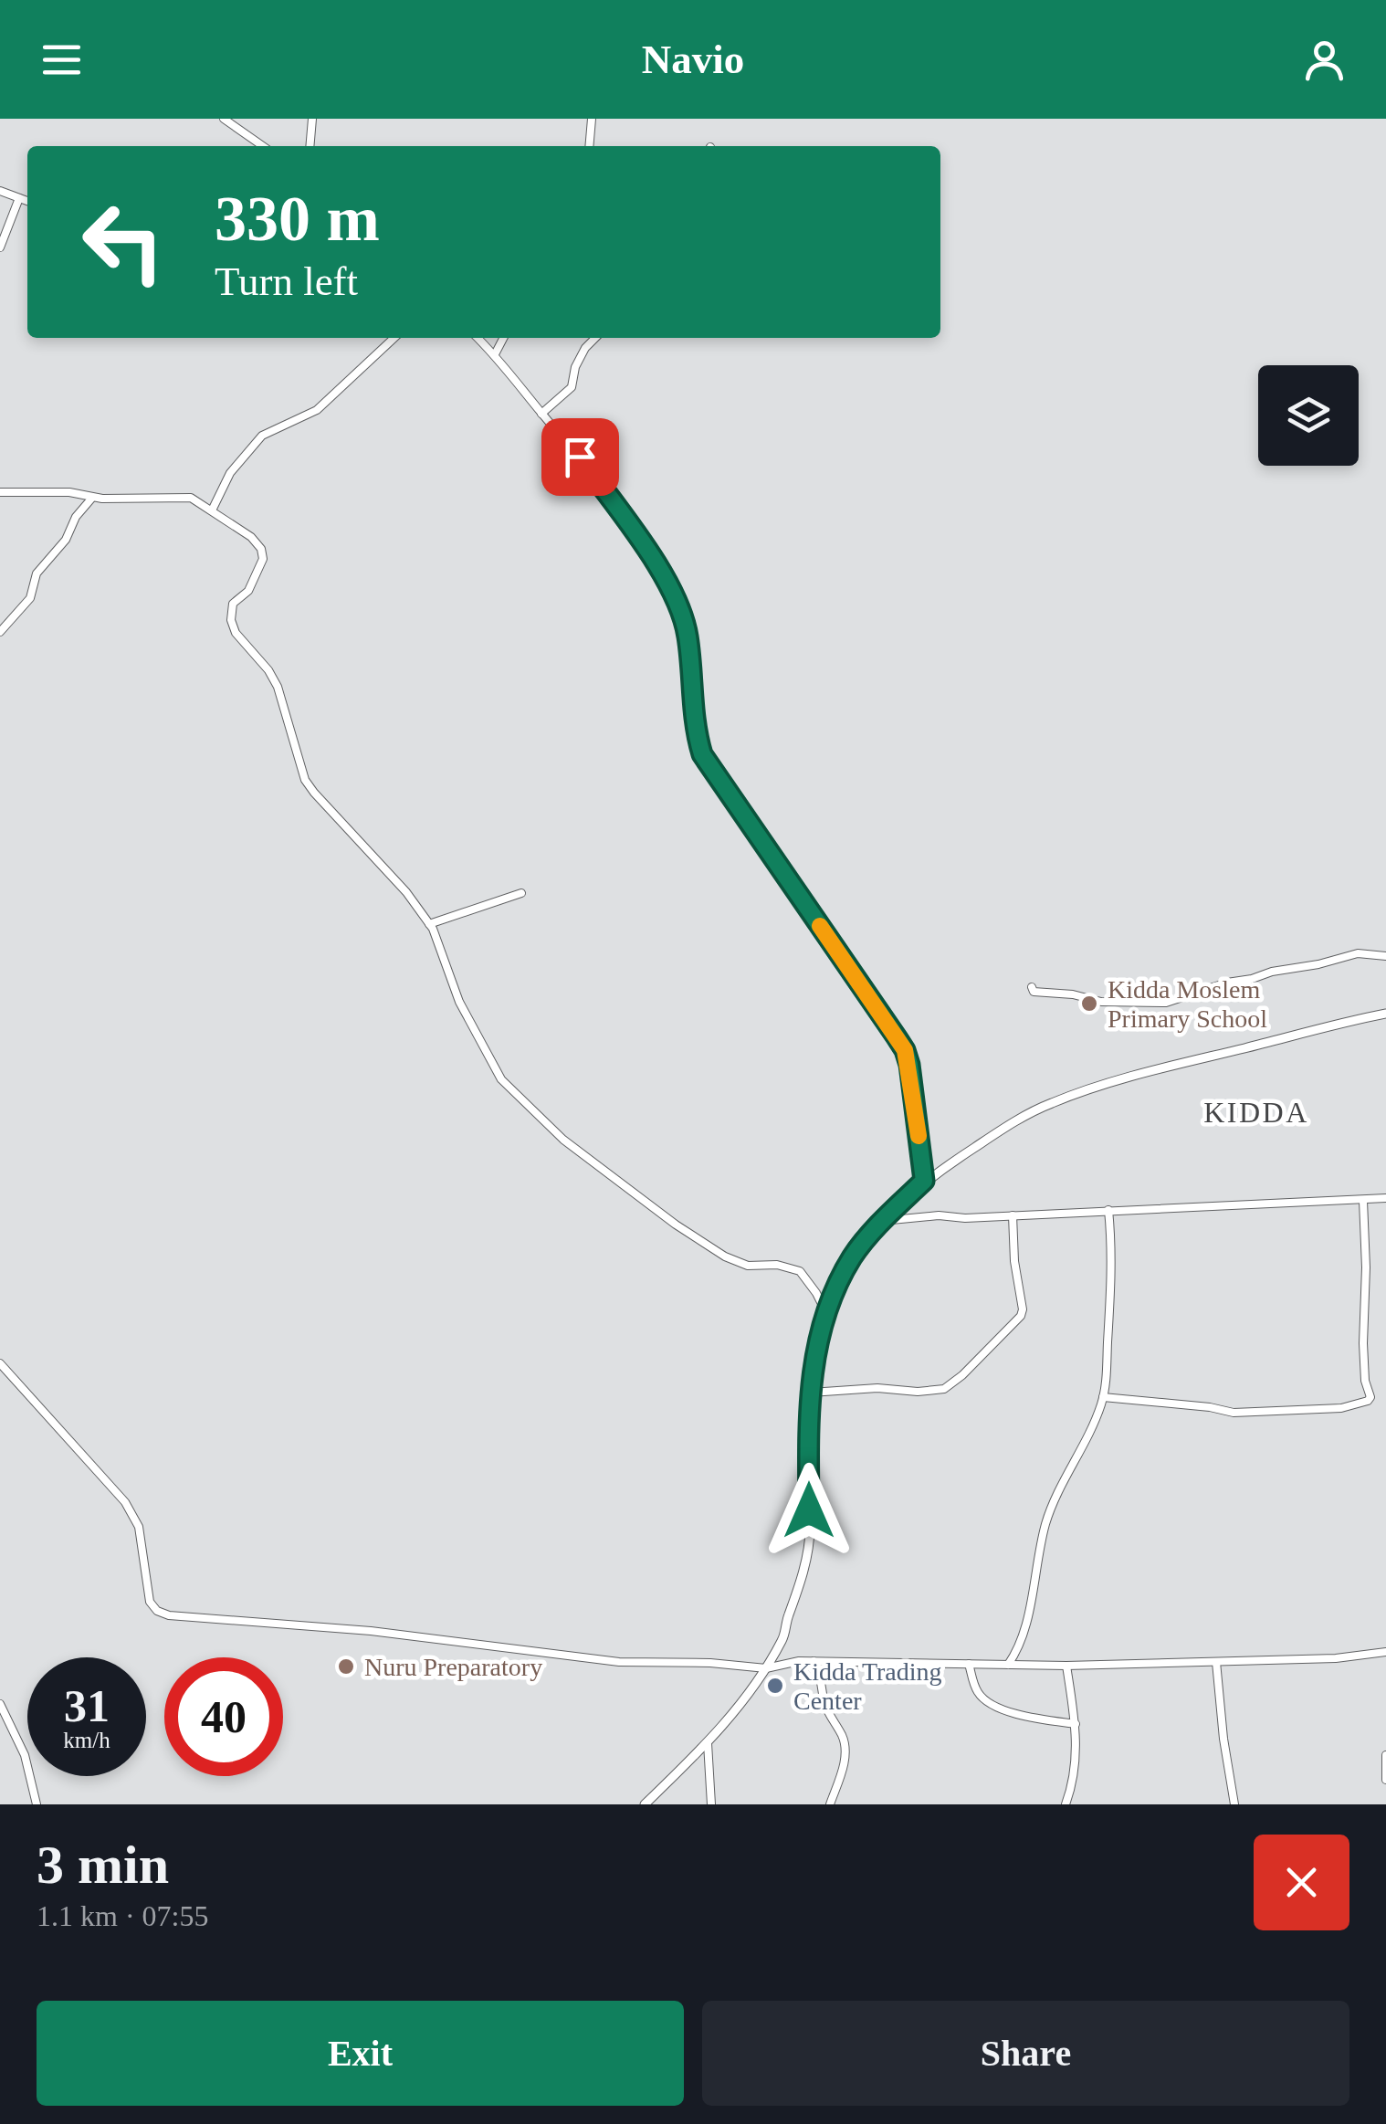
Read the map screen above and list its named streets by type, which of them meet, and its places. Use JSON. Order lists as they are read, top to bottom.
{
  "districts": ["KIDDA"],
  "places": ["Kidda Moslem Primary School", "Nuru Preparatory", "Kidda Trading Center"],
  "page": {
    "header": "Navio",
    "turn": ["330 m", "Turn left"],
    "speed": "31 km/h",
    "limit": "40",
    "heading": ["3 min", "1.1 km · 07:55"],
    "buttons": ["Exit", "Share"]
  }
}
